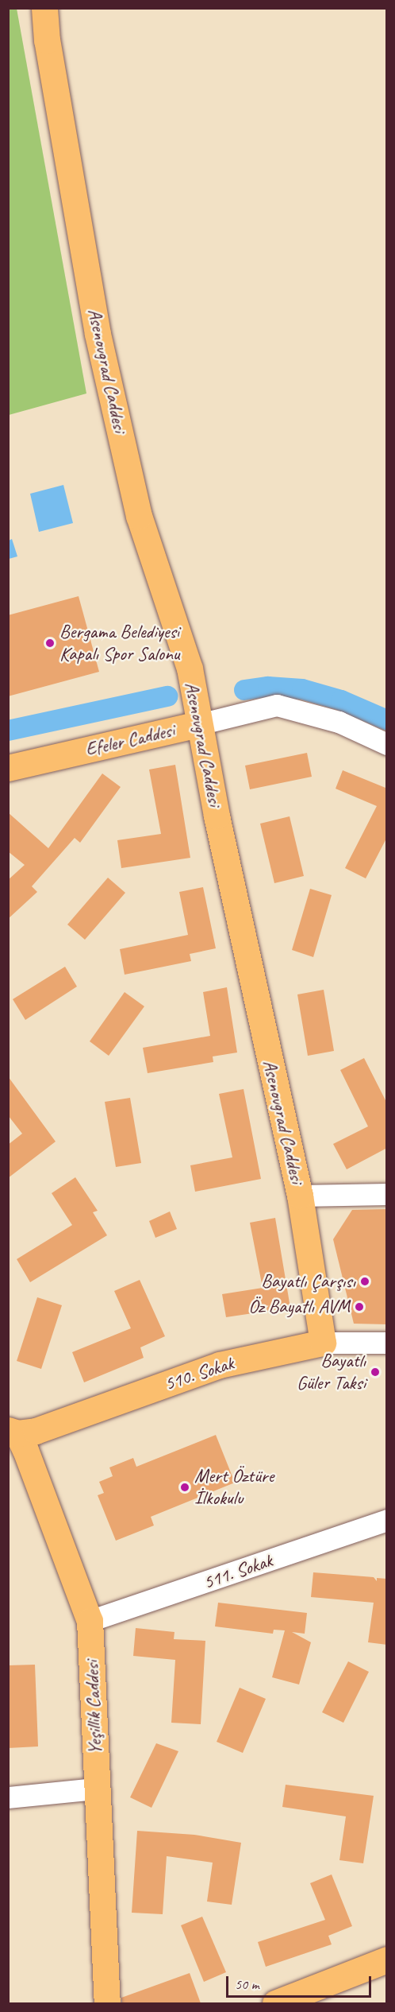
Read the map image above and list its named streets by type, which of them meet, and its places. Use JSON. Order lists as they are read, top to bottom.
{
  "streets": {
    "main road": [
      "Asenovgrad Caddesi",
      "Efeler Caddesi",
      "510. Sokak",
      "Yeşillik Caddesi"
    ],
    "street": ["511. Sokak"]
  },
  "crossings": [
    ["Asenovgrad Caddesi", "Efeler Caddesi"],
    ["Asenovgrad Caddesi", "510. Sokak"],
    ["510. Sokak", "Yeşillik Caddesi"],
    ["511. Sokak", "Yeşillik Caddesi"]
  ],
  "places": [
    "Bergama Belediyesi Kapalı Spor Salonu",
    "Bayatlı Çarşısı",
    "Öz Bayatlı AVM",
    "Bayatlı Güler Taksi",
    "Mert Öztüre İlkokulu"
  ],
  "scale_bar": "50 m"
}
